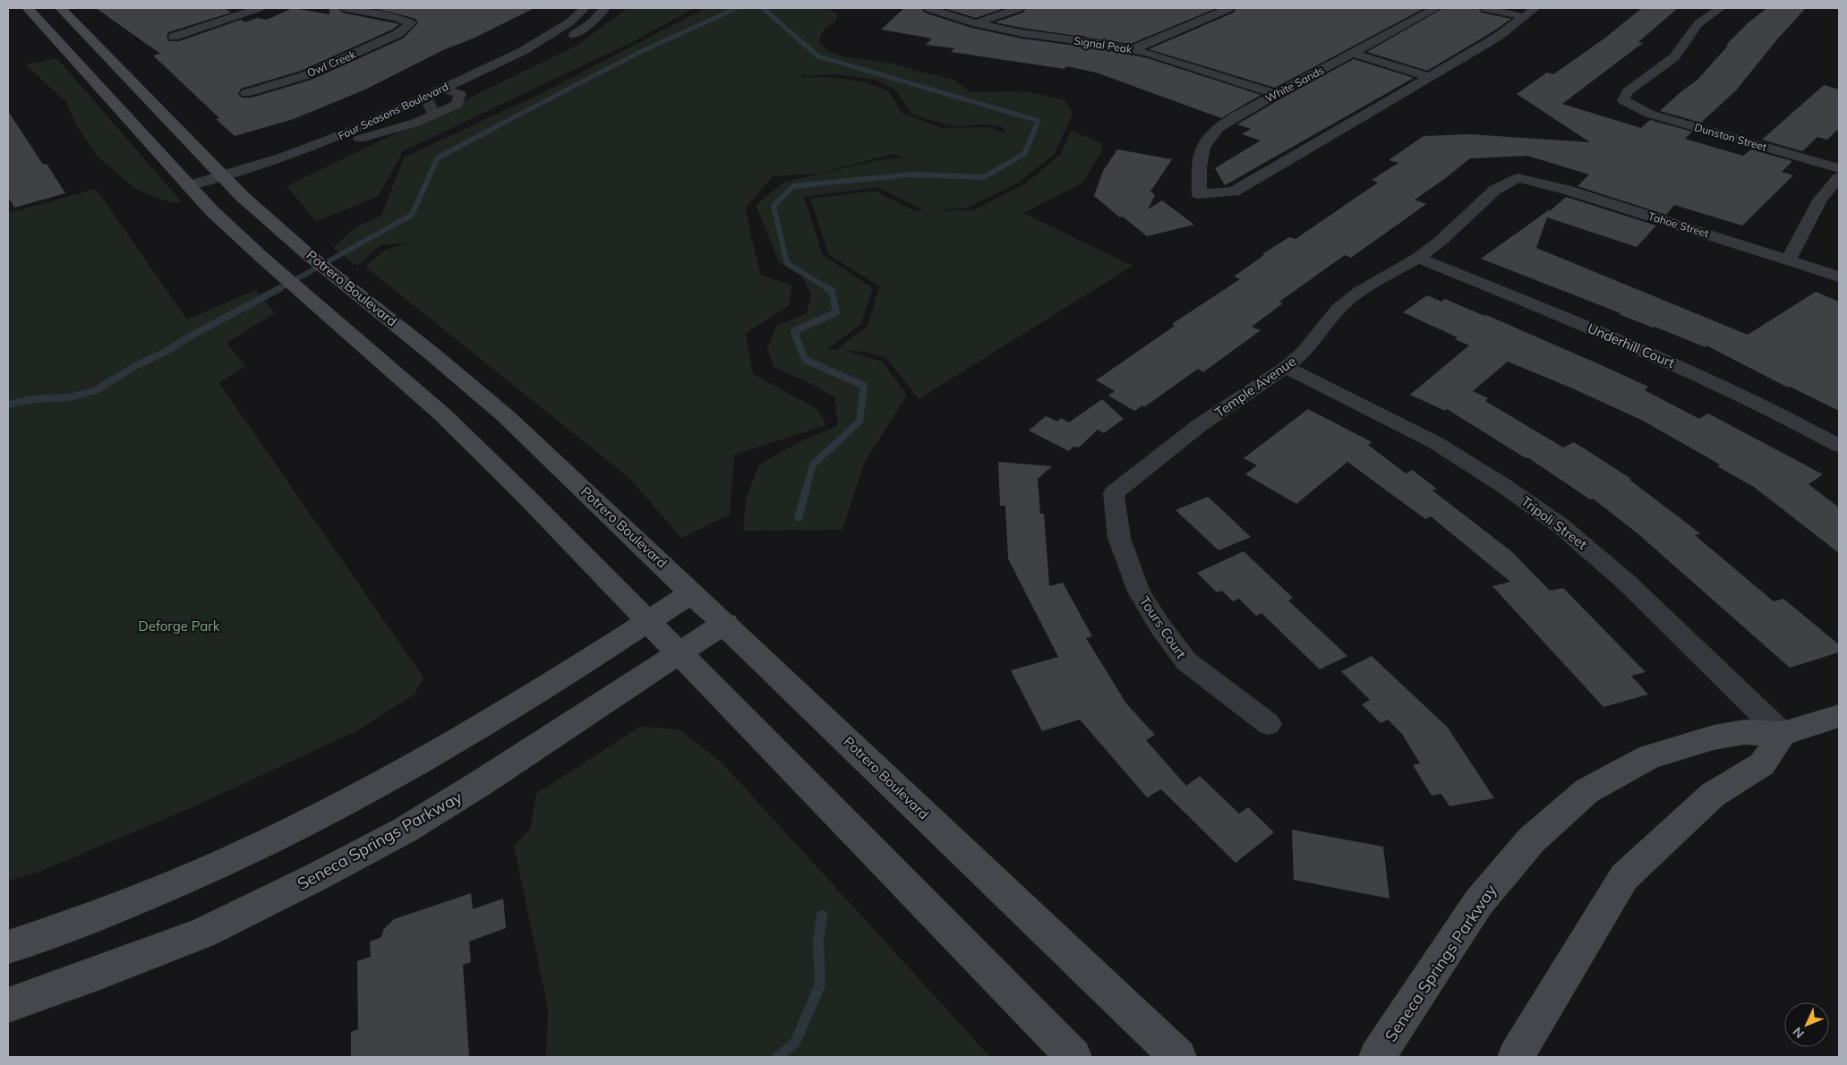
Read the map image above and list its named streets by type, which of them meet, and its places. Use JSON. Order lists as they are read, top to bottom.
{
  "streets": {
    "street": [
      "Signal Peak",
      "Owl Creek",
      "White Sands",
      "Four Seasons Boulevard",
      "Dunston Street",
      "Tahoe Street",
      "Potrero Boulevard",
      "Underhill Court",
      "Temple Avenue",
      "Tripoli Street",
      "Tours Court",
      "Seneca Springs Parkway"
    ]
  },
  "crossings": [
    ["Signal Peak", "White Sands"],
    ["Four Seasons Boulevard", "Potrero Boulevard"],
    ["Tahoe Street", "Temple Avenue"],
    ["Potrero Boulevard", "Seneca Springs Parkway"],
    ["Underhill Court", "Temple Avenue"],
    ["Temple Avenue", "Tripoli Street"],
    ["Temple Avenue", "Tours Court"],
    ["Tripoli Street", "Seneca Springs Parkway"]
  ],
  "parks": ["Deforge Park"],
  "north": "bottom left"
}
